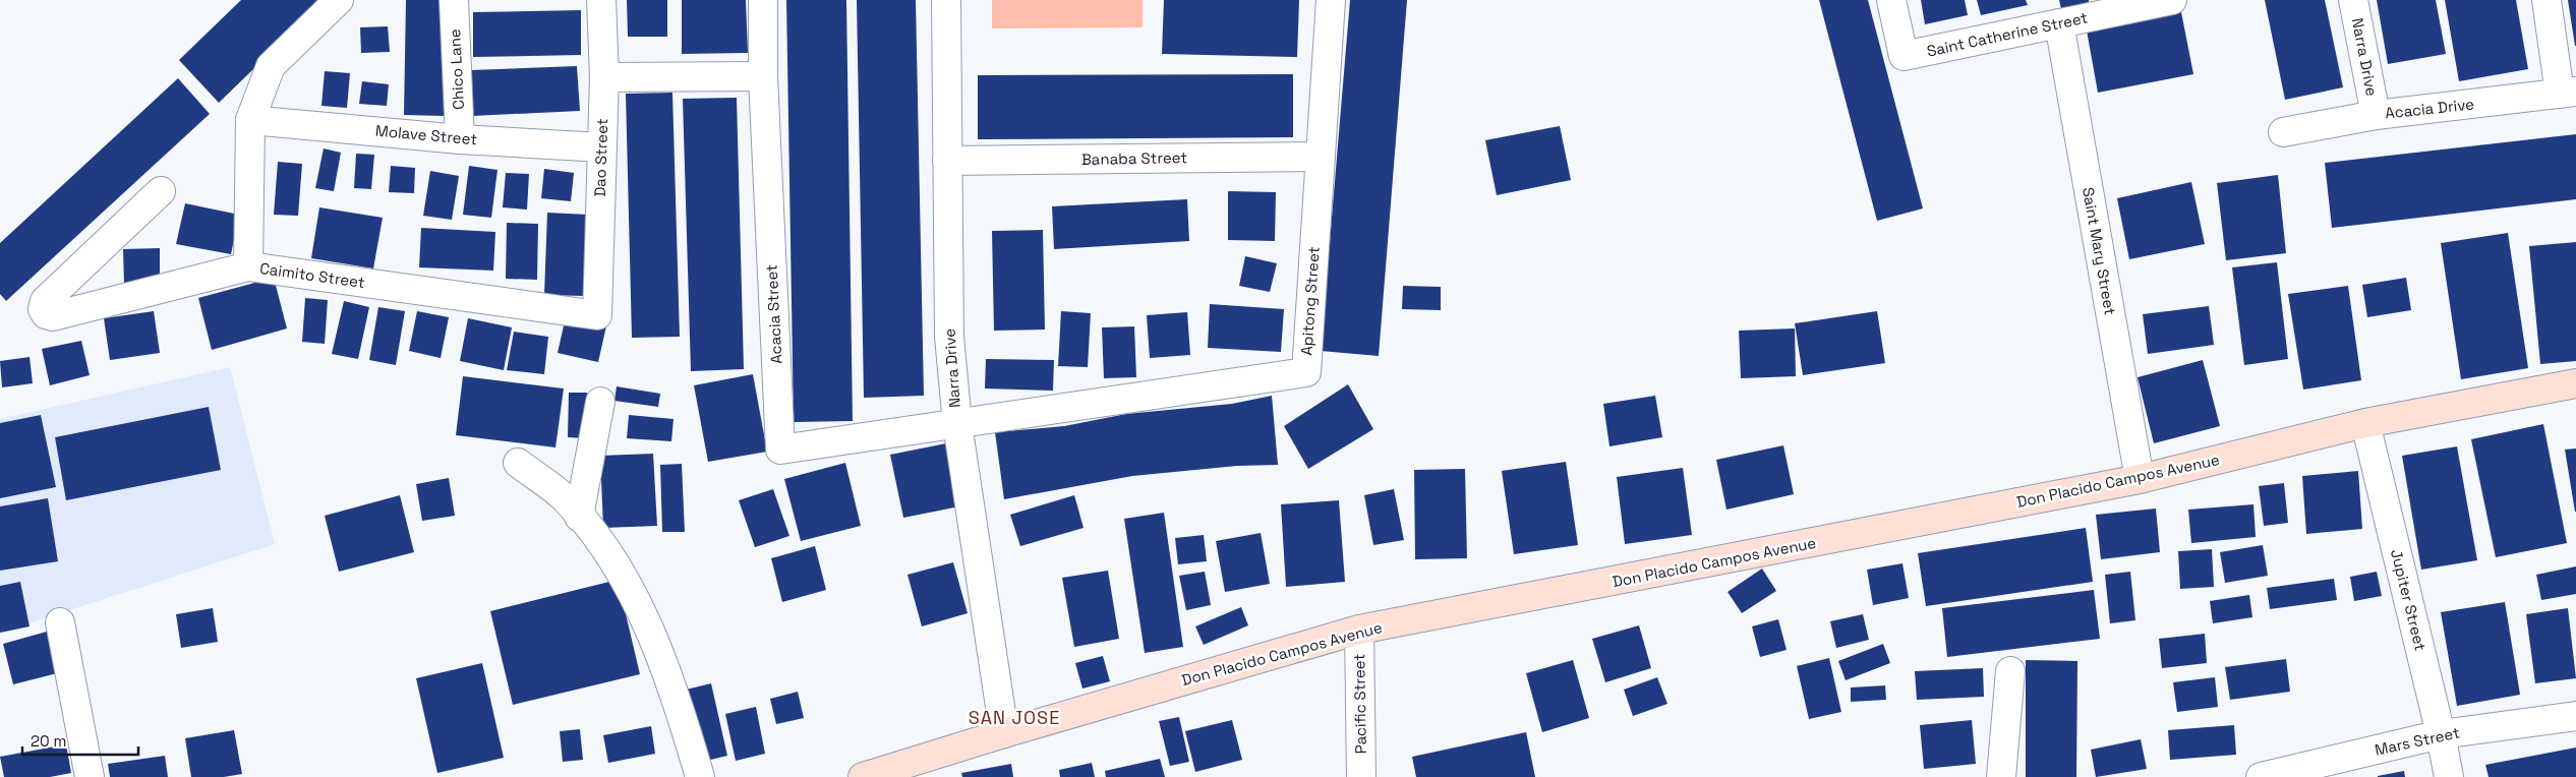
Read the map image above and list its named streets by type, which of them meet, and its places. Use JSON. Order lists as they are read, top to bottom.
{
  "streets": {
    "main road": ["Don Placido Campos Avenue"],
    "street": [
      "Saint Catherine Street",
      "Narra Drive",
      "Chico Lane",
      "Acacia Drive",
      "Molave Street",
      "Dao Street",
      "Banaba Street",
      "Saint Mary Street",
      "Caimito Street",
      "Apitong Street",
      "Acacia Street",
      "Jupiter Street",
      "Pacific Street",
      "Mars Street"
    ]
  },
  "crossings": [
    ["Saint Catherine Street", "Saint Mary Street"],
    ["Narra Drive", "Acacia Drive"],
    ["Narra Drive", "Banaba Street"],
    ["Narra Drive", "Apitong Street"],
    ["Narra Drive", "Acacia Street"],
    ["Narra Drive", "Don Placido Campos Avenue"],
    ["Chico Lane", "Molave Street"],
    ["Molave Street", "Dao Street"],
    ["Dao Street", "Caimito Street"],
    ["Banaba Street", "Apitong Street"],
    ["Saint Mary Street", "Don Placido Campos Avenue"],
    ["Apitong Street", "Acacia Street"],
    ["Don Placido Campos Avenue", "Jupiter Street"],
    ["Don Placido Campos Avenue", "Pacific Street"],
    ["Jupiter Street", "Mars Street"]
  ],
  "districts": ["SAN JOSE"],
  "scale_bar": "20 m"
}
